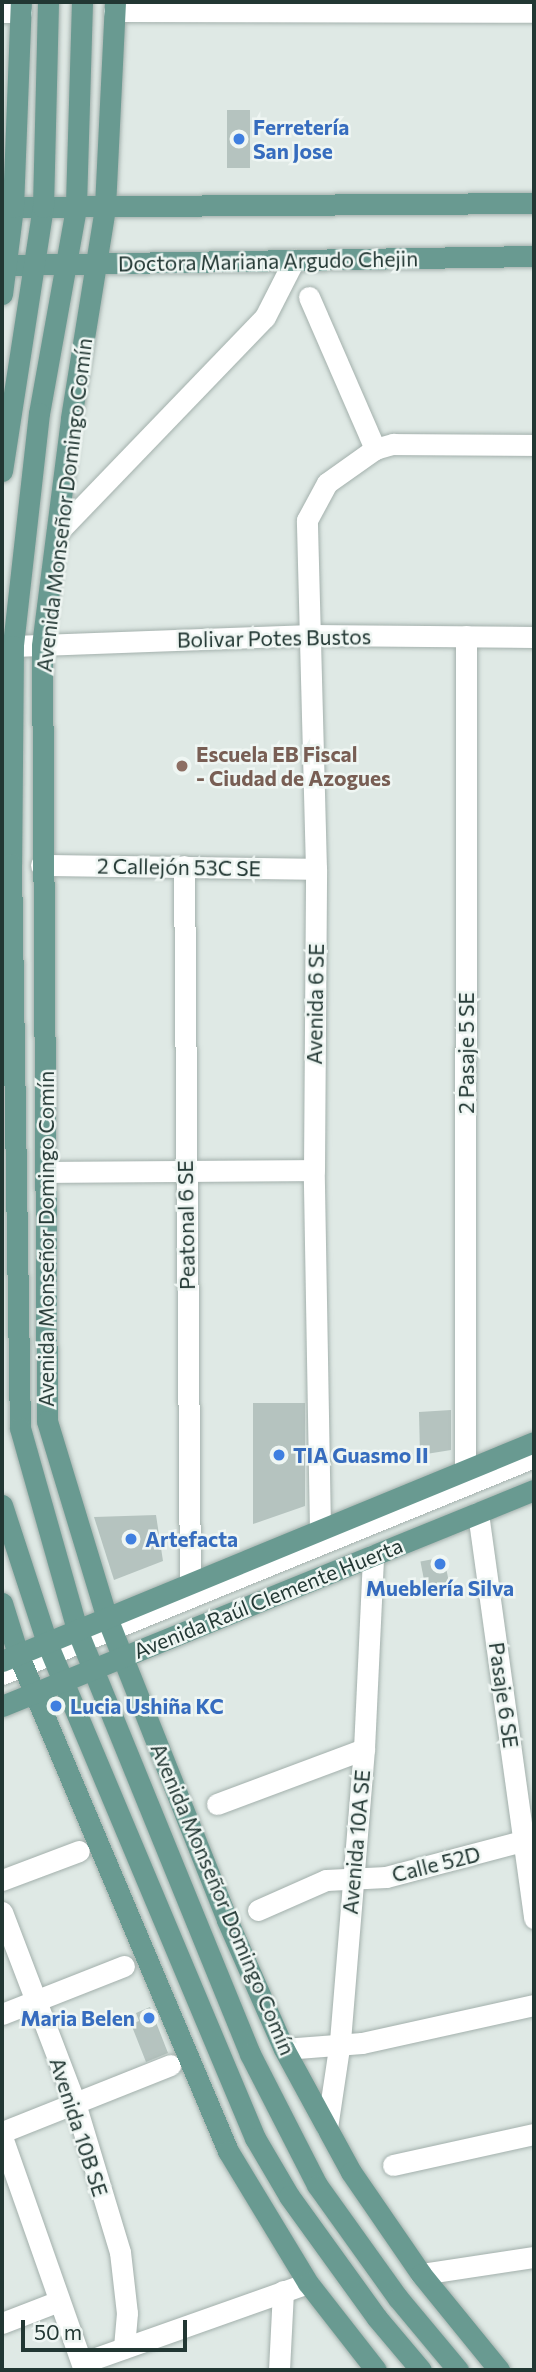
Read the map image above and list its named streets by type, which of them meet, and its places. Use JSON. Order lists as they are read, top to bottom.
{
  "streets": {
    "main road": ["Doctora Mariana Argudo Chejin", "Avenida Monseñor Domingo Comín", "Avenida Raúl Clemente Huerta"],
    "street": [
      "Bolivar Potes Bustos",
      "2 Callejón 53C SE",
      "Avenida 6 SE",
      "2 Pasaje 5 SE",
      "Peatonal 6 SE",
      "Pasaje 6 SE",
      "Avenida 10A SE",
      "Calle 52D",
      "Avenida 10B SE"
    ]
  },
  "crossings": [
    ["Doctora Mariana Argudo Chejin", "Avenida Monseñor Domingo Comín"],
    ["Avenida Monseñor Domingo Comín", "Bolivar Potes Bustos"],
    ["Avenida Monseñor Domingo Comín", "2 Callejón 53C SE"],
    ["Avenida Monseñor Domingo Comín", "Avenida Raúl Clemente Huerta"],
    ["Avenida Monseñor Domingo Comín", "Avenida 10A SE"],
    ["Bolivar Potes Bustos", "Avenida 6 SE"],
    ["Bolivar Potes Bustos", "2 Pasaje 5 SE"],
    ["2 Callejón 53C SE", "Avenida 6 SE"],
    ["2 Callejón 53C SE", "Peatonal 6 SE"],
    ["Avenida 6 SE", "Avenida Raúl Clemente Huerta"],
    ["2 Pasaje 5 SE", "Avenida Raúl Clemente Huerta"],
    ["Peatonal 6 SE", "Avenida Raúl Clemente Huerta"],
    ["Avenida Raúl Clemente Huerta", "Pasaje 6 SE"],
    ["Avenida Raúl Clemente Huerta", "Avenida 10A SE"],
    ["Pasaje 6 SE", "Calle 52D"],
    ["Avenida 10A SE", "Calle 52D"]
  ],
  "places": [
    "Ferretería San Jose",
    "Escuela EB Fiscal - Ciudad de Azogues",
    "TIA Guasmo II",
    "Artefacta",
    "Mueblería Silva",
    "Lucia Ushiña KC",
    "Maria Belen"
  ],
  "scale_bar": "50 m"
}
